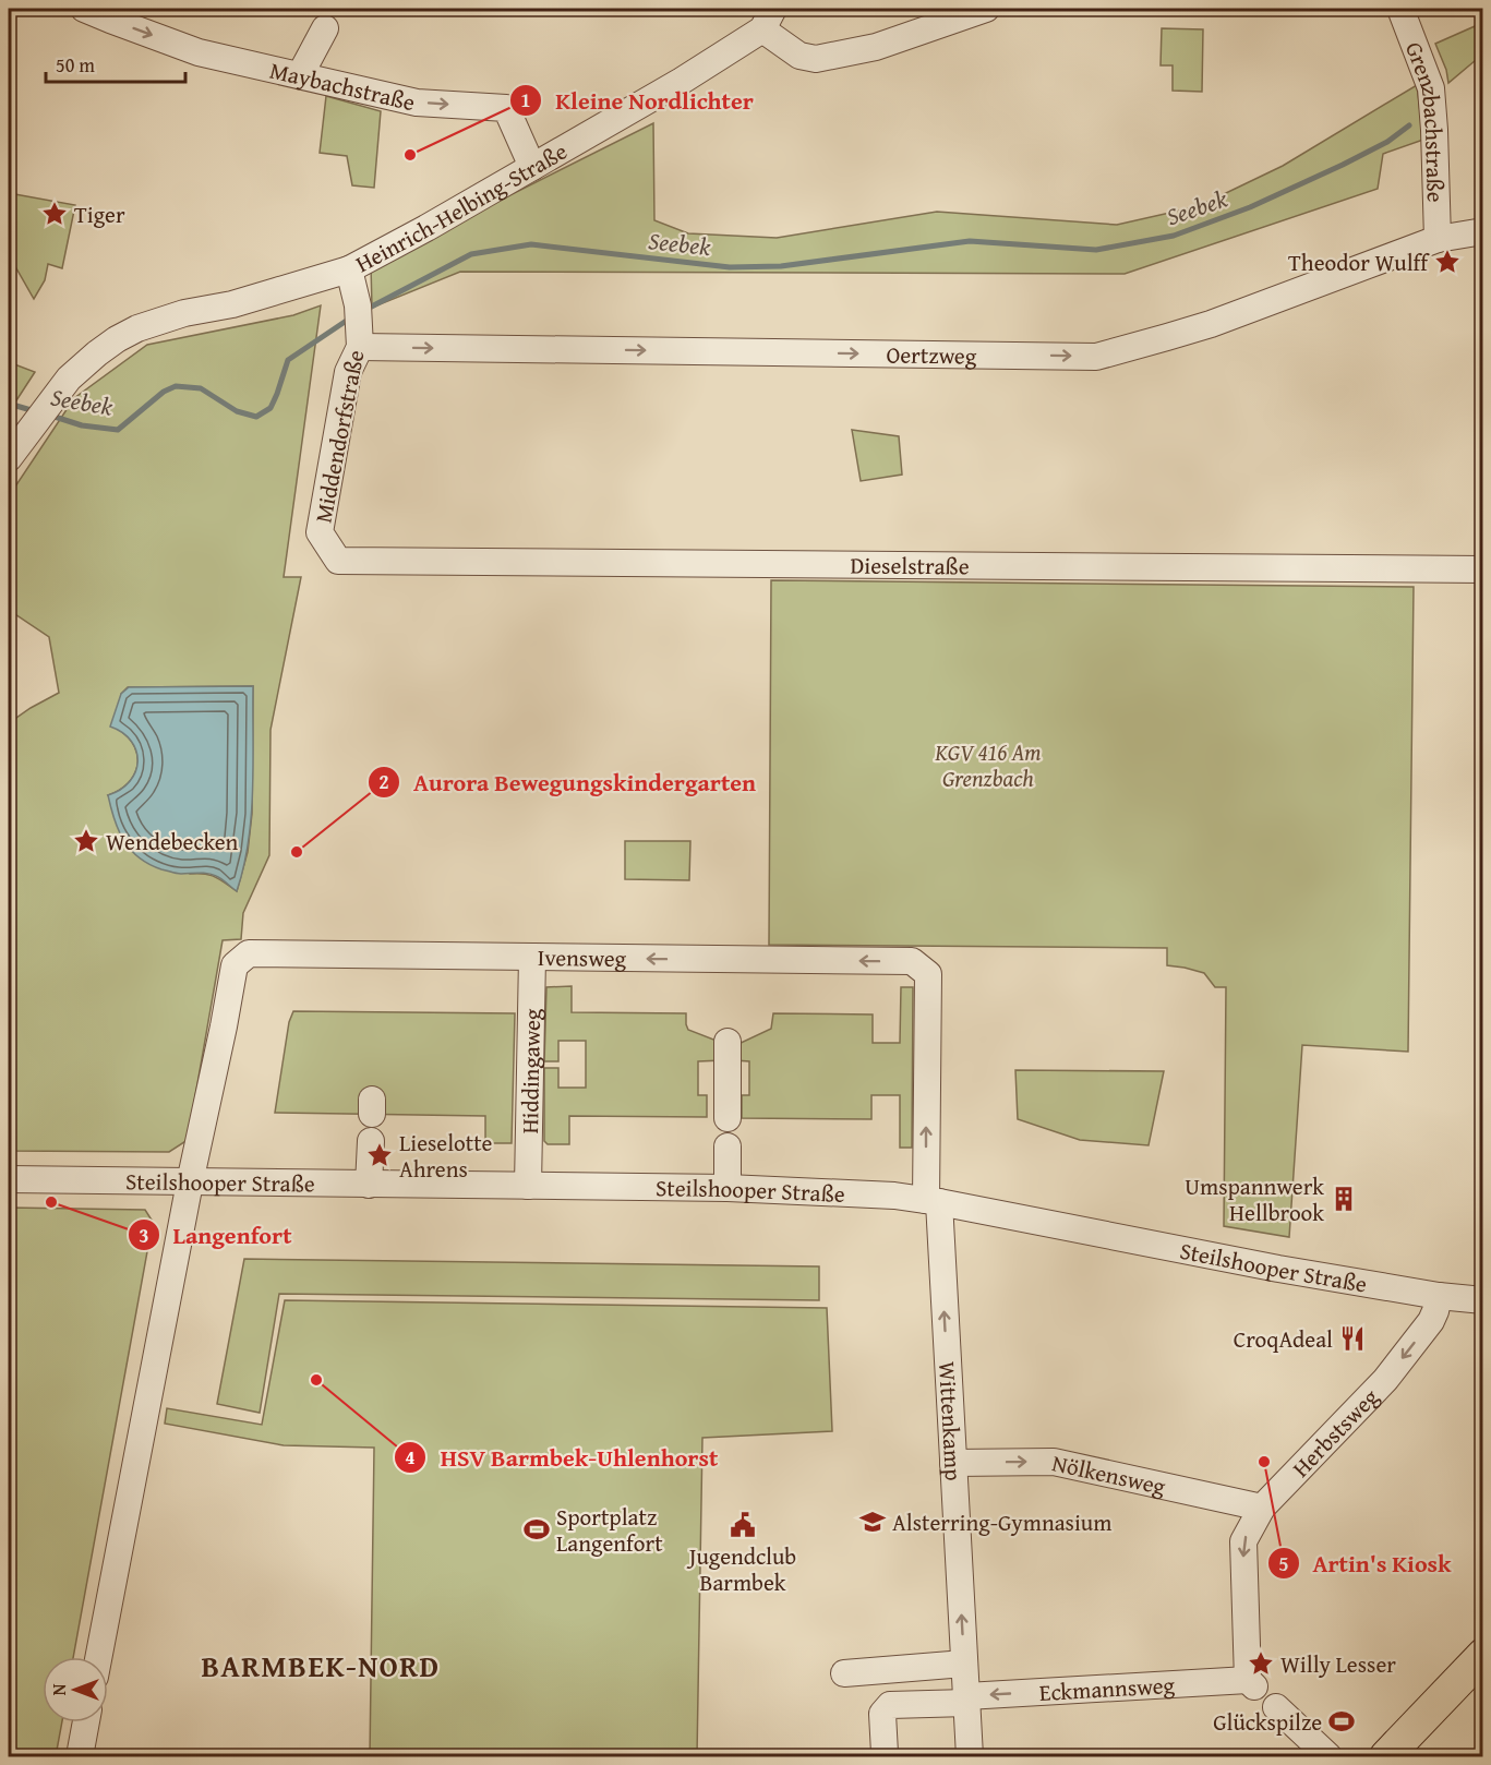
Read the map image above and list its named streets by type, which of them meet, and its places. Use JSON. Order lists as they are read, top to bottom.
{
  "streets": {
    "street": [
      "Maybachstraße",
      "Grenzbachstraße",
      "Heinrich-Helbing-Straße",
      "Oertzweg",
      "Middendorfstraße",
      "Dieselstraße",
      "Ivensweg",
      "Hiddingaweg",
      "Steilshooper Straße",
      "Wittenkamp",
      "Herbstsweg",
      "Nölkensweg",
      "Eckmannsweg"
    ]
  },
  "crossings": [
    ["Maybachstraße", "Heinrich-Helbing-Straße"],
    ["Grenzbachstraße", "Oertzweg"],
    ["Oertzweg", "Middendorfstraße"],
    ["Middendorfstraße", "Dieselstraße"],
    ["Ivensweg", "Hiddingaweg"],
    ["Ivensweg", "Steilshooper Straße"],
    ["Ivensweg", "Wittenkamp"],
    ["Hiddingaweg", "Steilshooper Straße"],
    ["Steilshooper Straße", "Wittenkamp"],
    ["Steilshooper Straße", "Herbstsweg"],
    ["Wittenkamp", "Nölkensweg"],
    ["Wittenkamp", "Eckmannsweg"],
    ["Herbstsweg", "Nölkensweg"],
    ["Herbstsweg", "Eckmannsweg"]
  ],
  "one_way": [
    "Maybachstraße",
    "Oertzweg",
    "Ivensweg",
    "Wittenkamp",
    "Herbstsweg",
    "Nölkensweg",
    "Eckmannsweg"
  ],
  "districts": ["BARMBEK-NORD"],
  "water": ["Seebek"],
  "parks": ["KGV 416 Am Grenzbach"],
  "places": {
    "other": [
      "Kleine Nordlichter",
      "Aurora Bewegungskindergarten",
      "Langenfort",
      "HSV Barmbek-Uhlenhorst",
      "Artin's Kiosk"
    ],
    "place": [
      "Tiger",
      "Theodor Wulff",
      "Wendebecken",
      "Lieselotte Ahrens",
      "Willy Lesser"
    ],
    "building": ["Umspannwerk Hellbrook"],
    "restaurant": ["CroqAdeal"],
    "school or university": ["Alsterring-Gymnasium"],
    "public building": ["Jugendclub Barmbek"],
    "sports": ["Sportplatz Langenfort", "Glückspilze"]
  },
  "scale_bar": "50 m",
  "north": "left"
}
